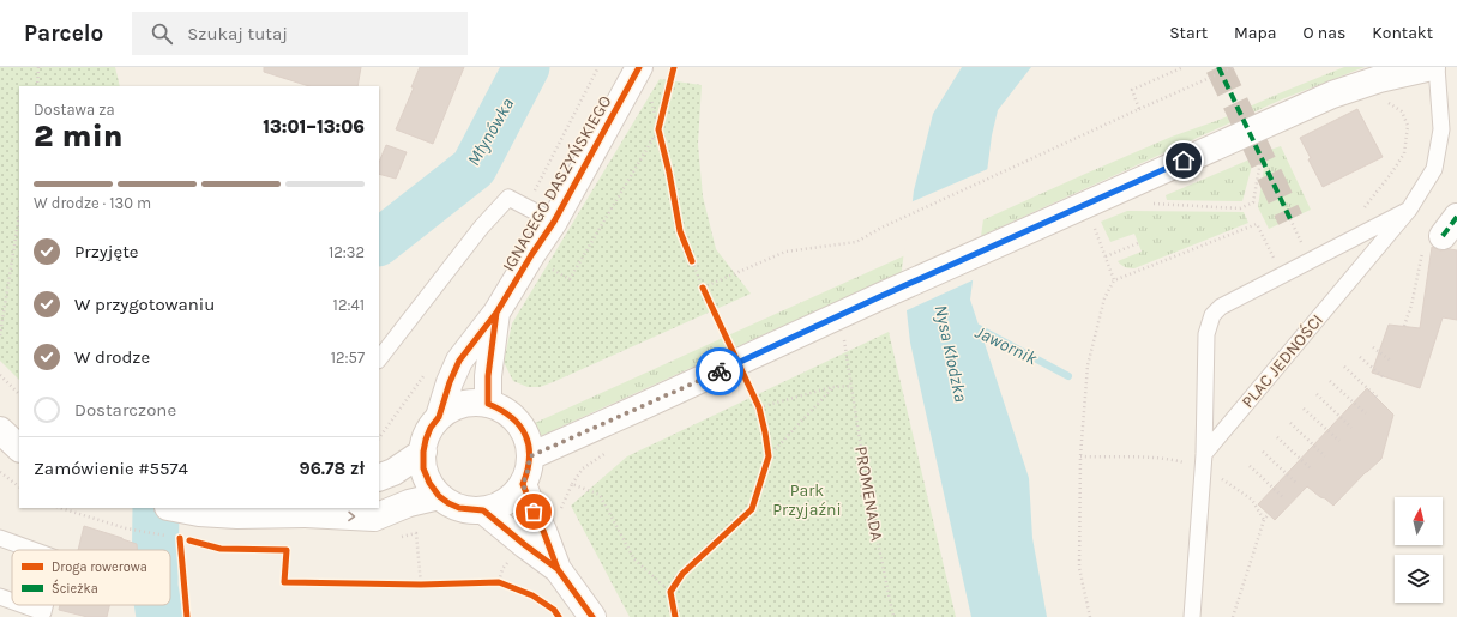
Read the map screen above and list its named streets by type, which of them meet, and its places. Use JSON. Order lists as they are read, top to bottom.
{
  "streets": {
    "street": ["IGNACEGO DASZYŃSKIEGO"],
    "lane": ["PLAC JEDNOŚCI"],
    "path": ["PROMENADA"]
  },
  "water": ["Młynówka", "Jawornik", "Nysa Kłodzka"],
  "parks": ["Park Przyjaźni"],
  "legend": ["Droga rowerowa", "Ścieżka"],
  "north": "top",
  "page": {
    "header": "Parcelo",
    "search": "Szukaj tutaj",
    "nav": [
      "Start",
      "Mapa",
      "O nas",
      "Kontakt"
    ],
    "heading": ["2 min", "Dostawa za", "13:01–13:06"],
    "panel": ["Zamówienie #5574", "96.78 zł"],
    "bar": "W drodze · 130 m",
    "list": [
      ["Przyjęte", "12:32"],
      ["W przygotowaniu", "12:41"],
      ["W drodze", "12:57"],
      "Dostarczone"
    ]
  }
}
